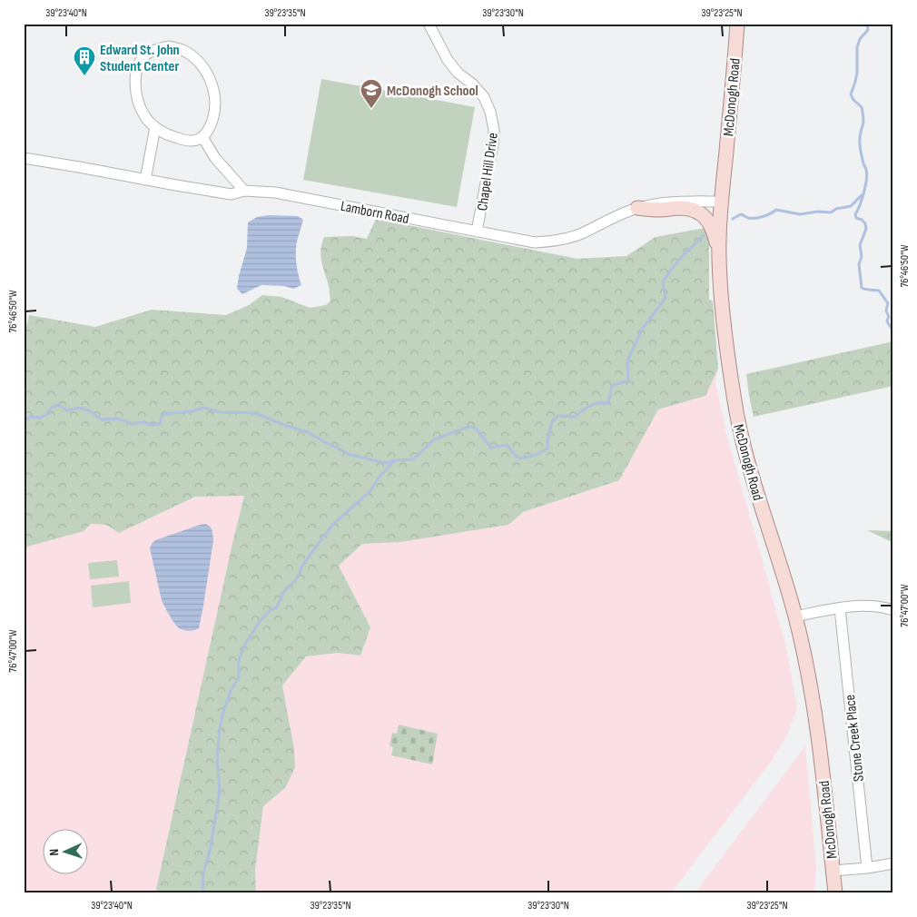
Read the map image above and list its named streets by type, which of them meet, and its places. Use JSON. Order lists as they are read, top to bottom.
{
  "streets": {
    "main road": ["McDonogh Road"],
    "street": ["Chapel Hill Drive", "Lamborn Road", "Stone Creek Place"]
  },
  "crossings": [
    ["McDonogh Road", "Lamborn Road"],
    ["Chapel Hill Drive", "Lamborn Road"]
  ],
  "places": {
    "building": ["Edward St. John Student Center"],
    "school or university": ["McDonogh School"]
  },
  "north": "left",
  "coordinates": [
    "39°23'40\"N",
    "39°23'35\"N",
    "39°23'30\"N",
    "39°23'25\"N",
    "76°46'50\"W",
    "76°47'00\"W"
  ]
}
